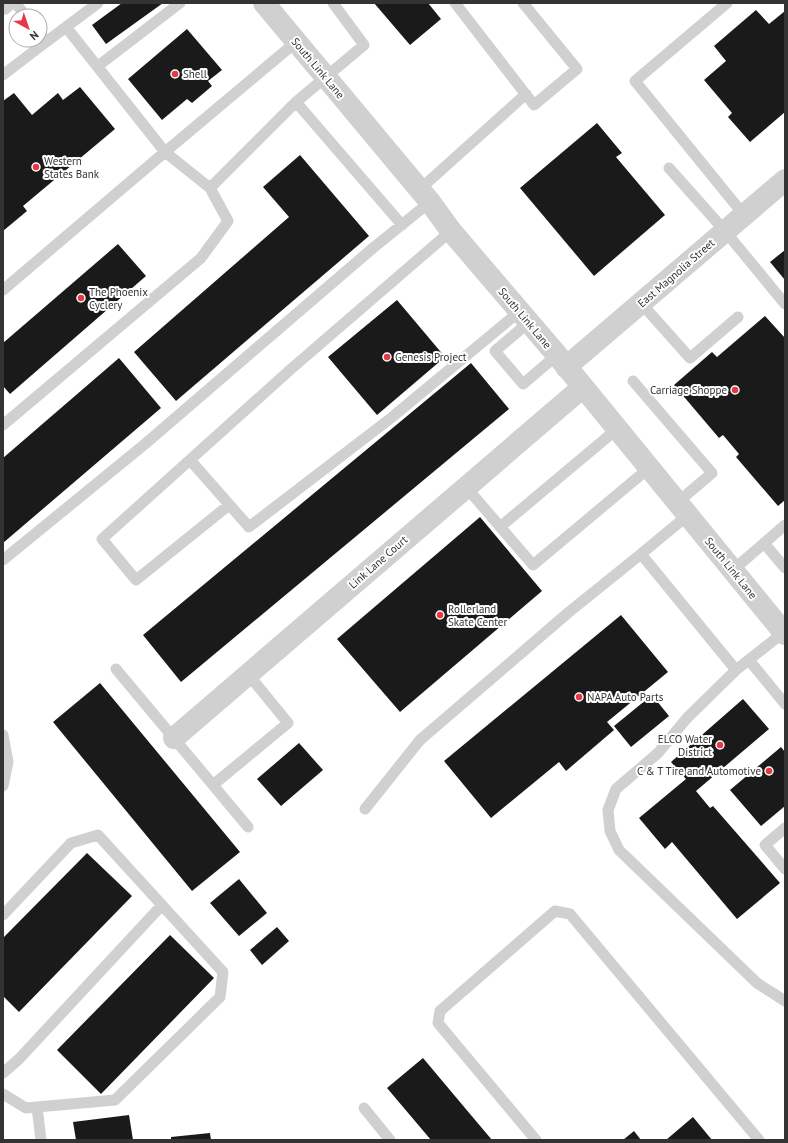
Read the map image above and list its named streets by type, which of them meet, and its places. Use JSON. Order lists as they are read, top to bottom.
{
  "streets": {
    "street": ["South Link Lane", "East Magnolia Street", "Link Lane Court"]
  },
  "crossings": [
    ["South Link Lane", "East Magnolia Street"],
    ["South Link Lane", "Link Lane Court"]
  ],
  "places": [
    "Shell",
    "Western States Bank",
    "The Phoenix Cyclery",
    "Genesis Project",
    "Carriage Shoppe",
    "Rollerland Skate Center",
    "NAPA Auto Parts",
    "ELCO Water District",
    "C & T Tire and Automotive"
  ],
  "north": "bottom right"
}
